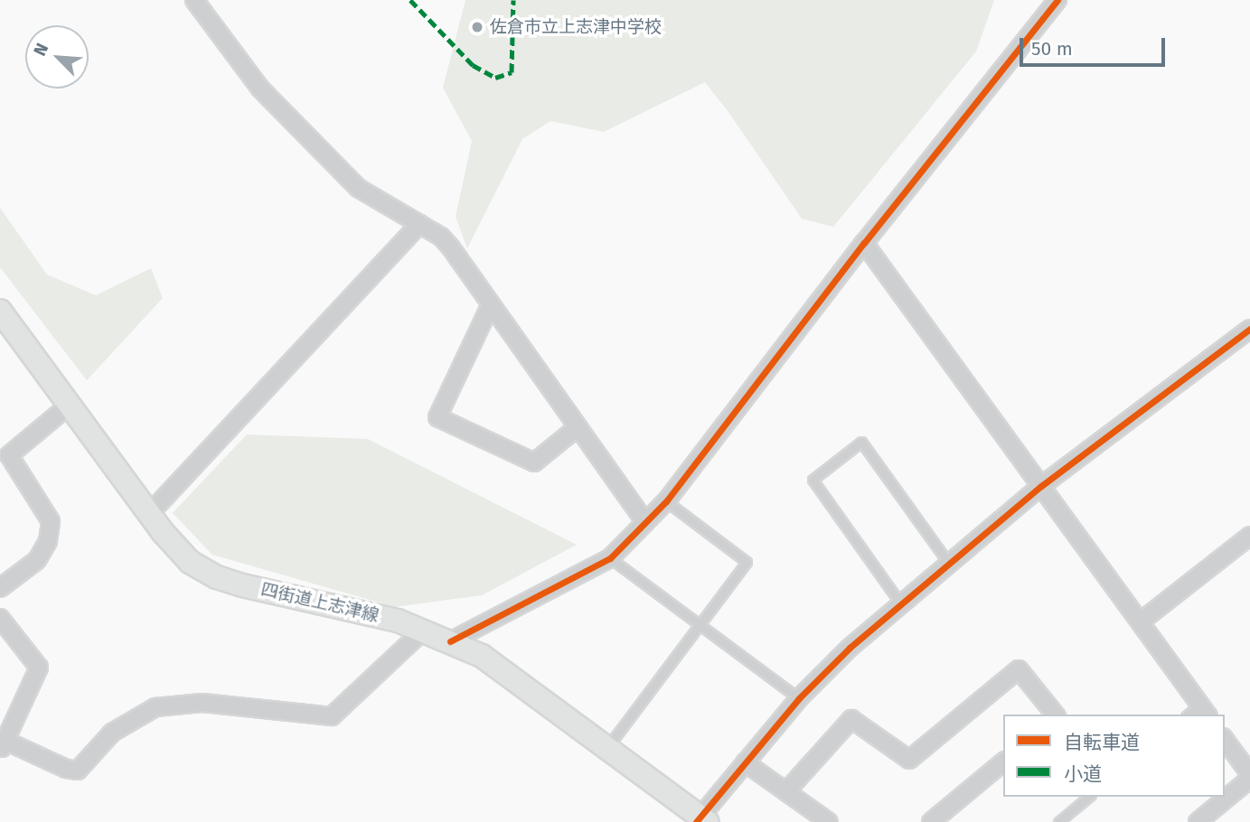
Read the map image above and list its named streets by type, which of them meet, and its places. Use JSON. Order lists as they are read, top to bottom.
{
  "streets": {
    "main road": ["四街道上志津線"]
  },
  "places": ["佐倉市立上志津中学校"],
  "legend": ["自転車道", "小道"],
  "scale_bar": "50 m",
  "north": "top left"
}
